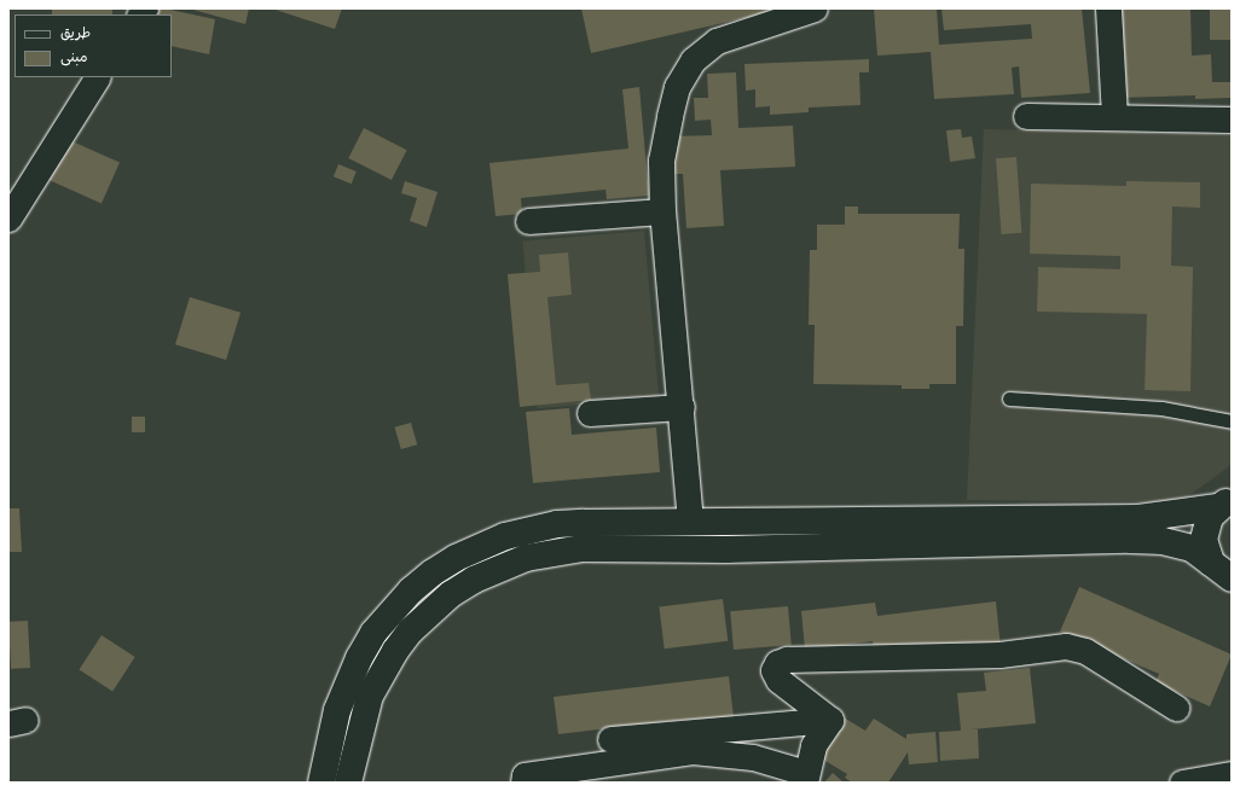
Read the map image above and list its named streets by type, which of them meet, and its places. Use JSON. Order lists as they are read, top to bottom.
{
  "legend": ["طريق", "مبنى"]
}
